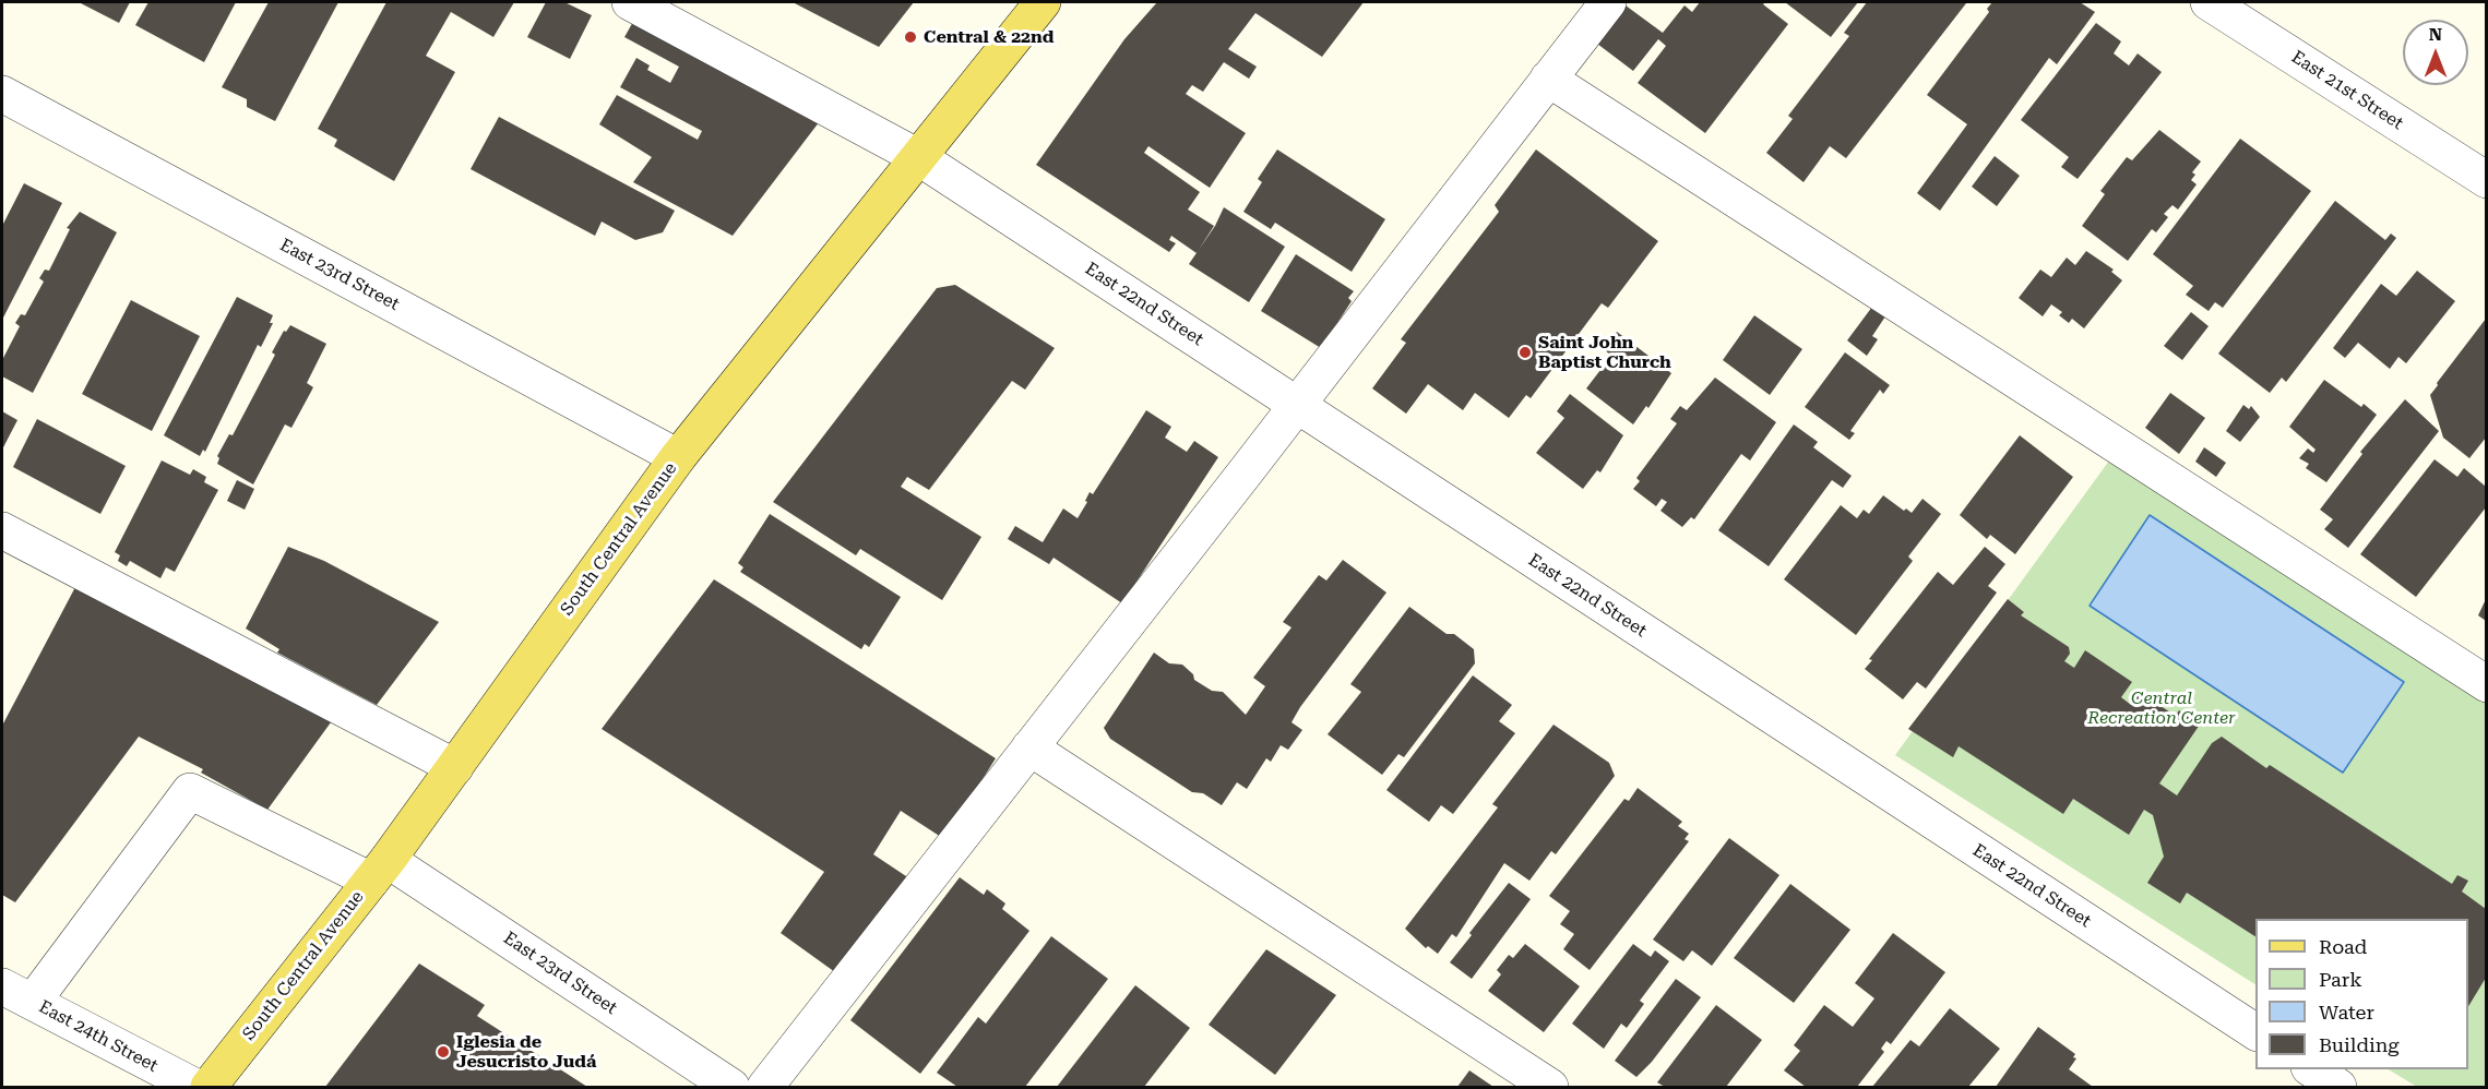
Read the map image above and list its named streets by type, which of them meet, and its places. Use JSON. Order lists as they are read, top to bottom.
{
  "streets": {
    "main road": ["South Central Avenue"],
    "street": [
      "East 21st Street",
      "East 23rd Street",
      "East 22nd Street",
      "East 24th Street"
    ]
  },
  "crossings": [
    ["East 23rd Street", "South Central Avenue"],
    ["East 23rd Street", "East 24th Street"],
    ["East 22nd Street", "South Central Avenue"]
  ],
  "parks": ["Central Recreation Center"],
  "places": ["Central & 22nd", "Saint John Baptist Church", "Iglesia de Jesucristo Judá"],
  "legend": [
    "Road",
    "Park",
    "Water",
    "Building"
  ],
  "north": "top"
}
